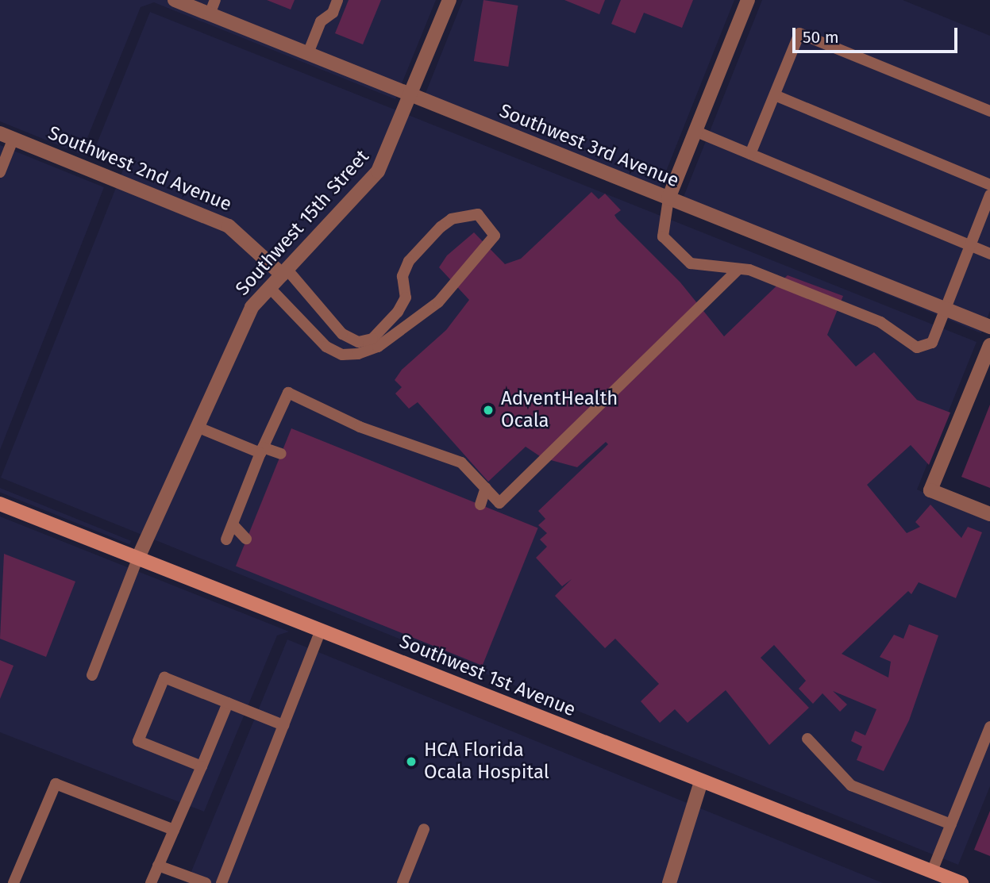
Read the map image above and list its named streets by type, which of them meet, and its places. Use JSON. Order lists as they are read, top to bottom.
{
  "streets": {
    "street": [
      "Southwest 3rd Avenue",
      "Southwest 2nd Avenue",
      "Southwest 15th Street",
      "Southwest 1st Avenue"
    ]
  },
  "crossings": [
    ["Southwest 3rd Avenue", "Southwest 15th Street"],
    ["Southwest 2nd Avenue", "Southwest 15th Street"],
    ["Southwest 15th Street", "Southwest 1st Avenue"]
  ],
  "places": ["AdventHealth Ocala", "HCA Florida Ocala Hospital"],
  "scale_bar": "50 m"
}
